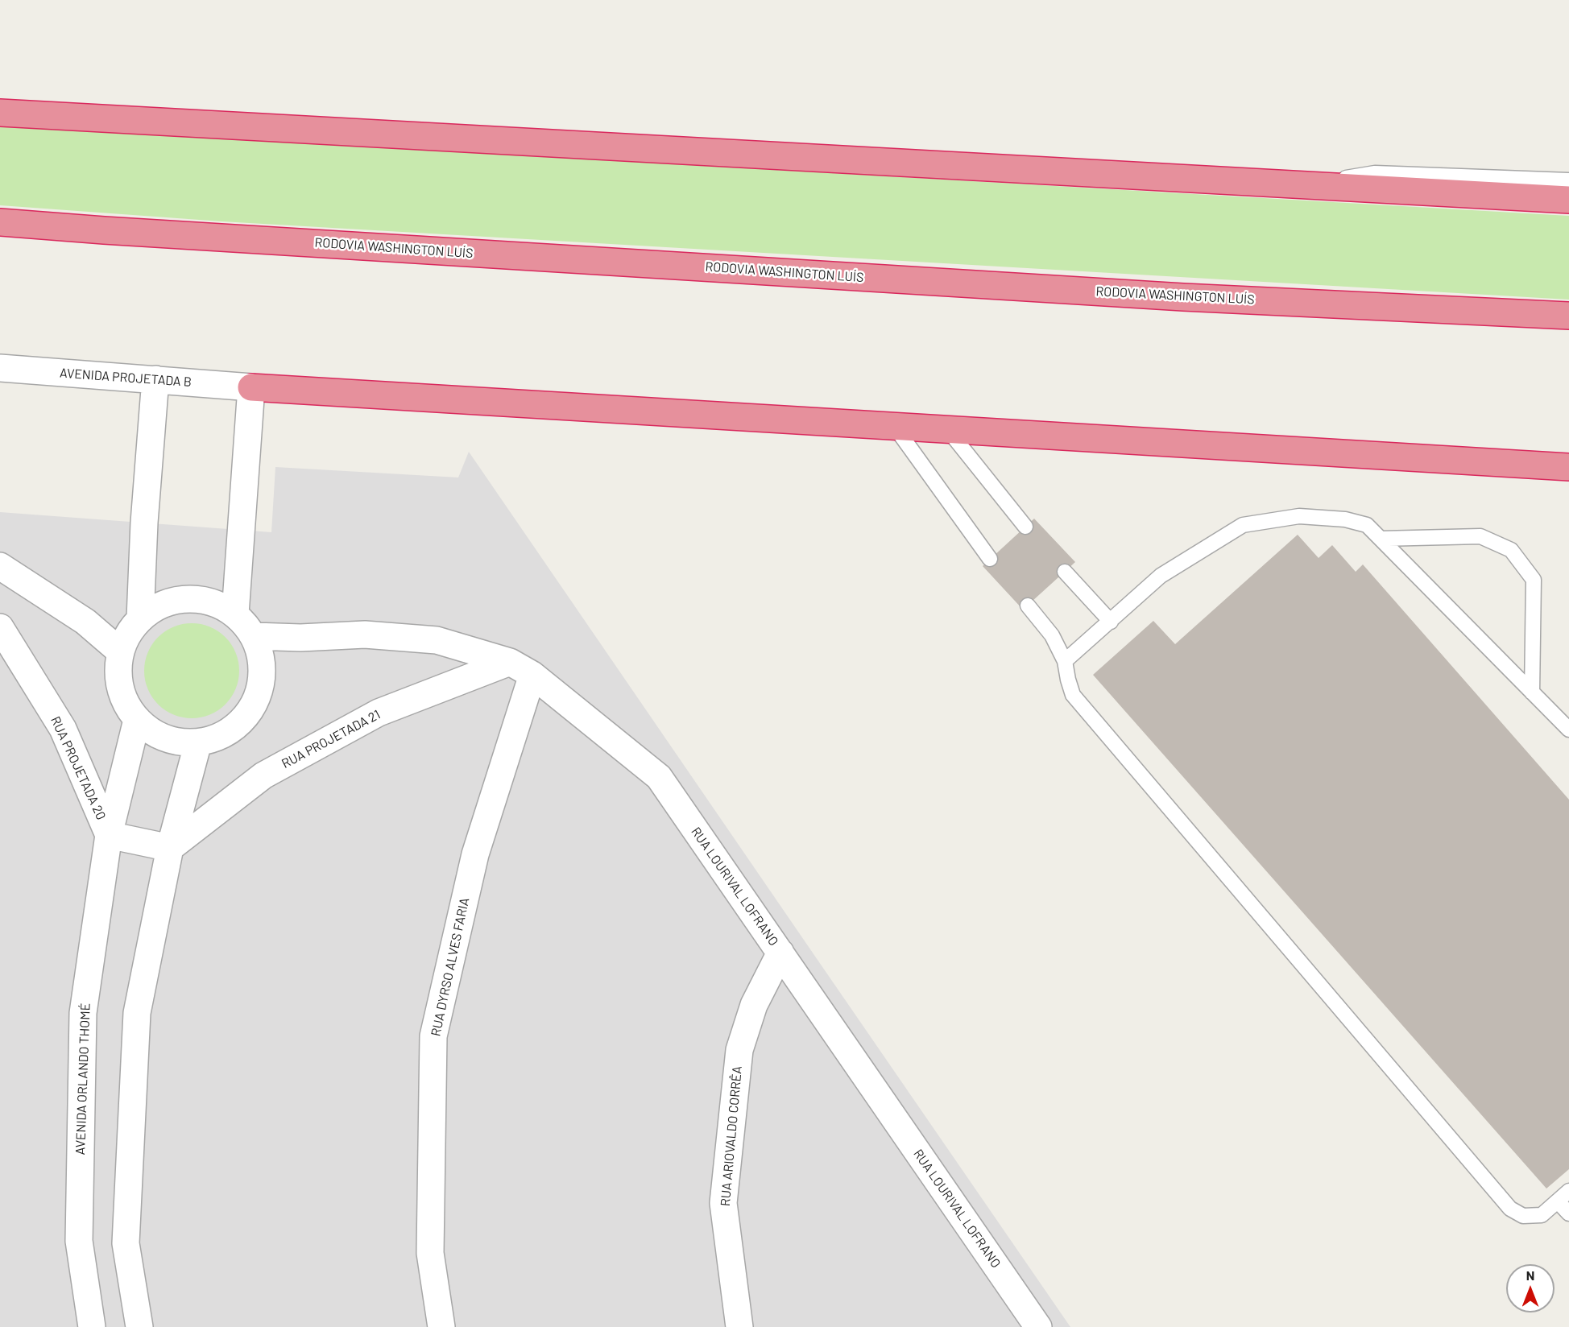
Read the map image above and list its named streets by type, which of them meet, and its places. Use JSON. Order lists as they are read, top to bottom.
{
  "streets": {
    "highway": ["RODOVIA WASHINGTON LUÍS"],
    "street": [
      "AVENIDA PROJETADA B",
      "RUA PROJETADA 21",
      "RUA PROJETADA 20",
      "RUA LOURIVAL LOFRANO",
      "RUA DYRSO ALVES FARIA",
      "AVENIDA ORLANDO THOMÉ",
      "RUA ARIOVALDO CORRÊA"
    ]
  },
  "crossings": [
    ["RUA PROJETADA 21", "RUA LOURIVAL LOFRANO"],
    ["RUA PROJETADA 20", "AVENIDA ORLANDO THOMÉ"],
    ["RUA LOURIVAL LOFRANO", "RUA DYRSO ALVES FARIA"],
    ["RUA LOURIVAL LOFRANO", "AVENIDA ORLANDO THOMÉ"],
    ["RUA LOURIVAL LOFRANO", "RUA ARIOVALDO CORRÊA"]
  ],
  "north": "top"
}
